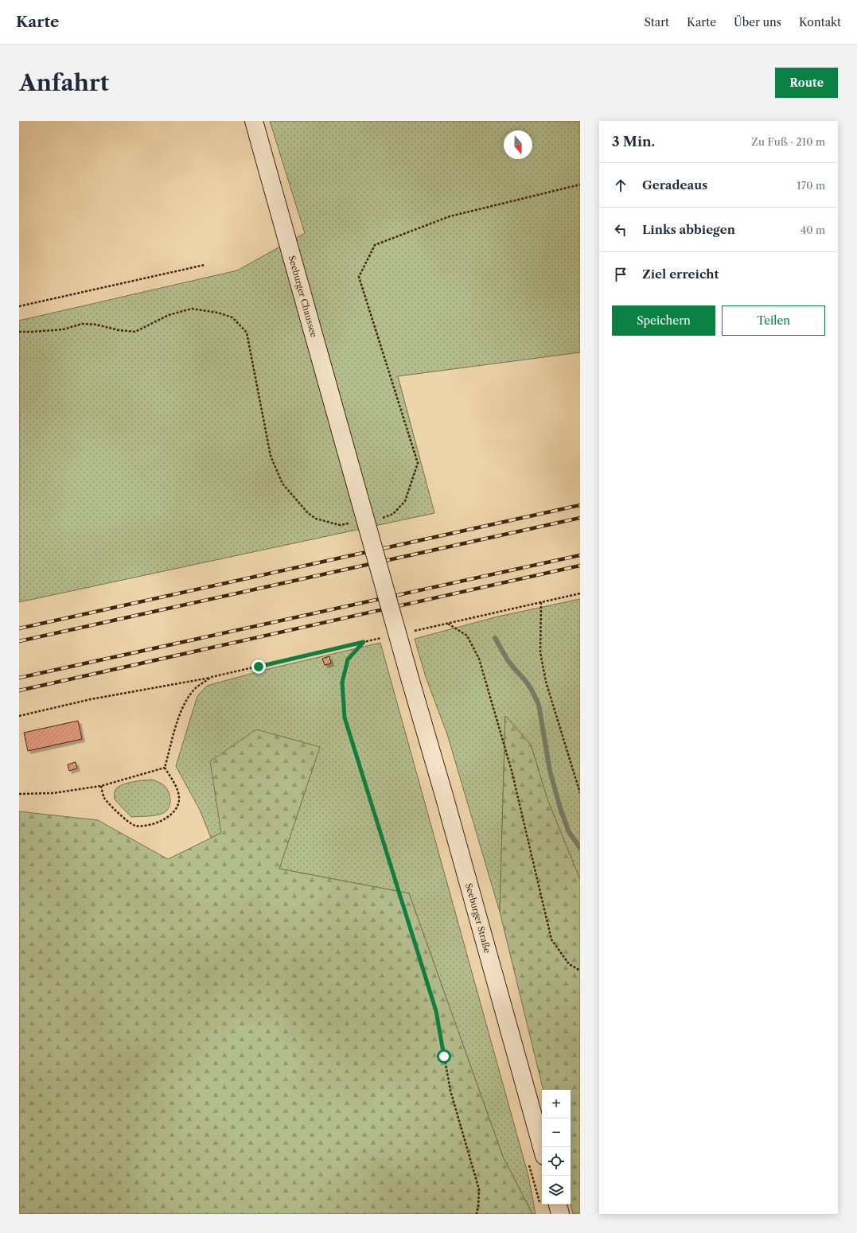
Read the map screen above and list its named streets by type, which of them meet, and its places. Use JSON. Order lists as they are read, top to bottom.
{
  "streets": {
    "main road": ["Seeburger Chaussee", "Seeburger Straße"]
  },
  "crossings": [
    ["Seeburger Chaussee", "Seeburger Straße"]
  ],
  "north": "bottom",
  "page": {
    "header": "Karte",
    "nav": [
      "Start",
      "Karte",
      "Über uns",
      "Kontakt"
    ],
    "buttons": [
      "Route",
      ["Speichern", "Teilen"]
    ],
    "title": "Anfahrt",
    "heading": ["3 Min.", "Zu Fuß · 210 m"],
    "list": [
      ["Geradeaus", "170 m"],
      ["Links abbiegen", "40 m"],
      "Ziel erreicht"
    ],
    "map_buttons": ["+", "−"]
  }
}
